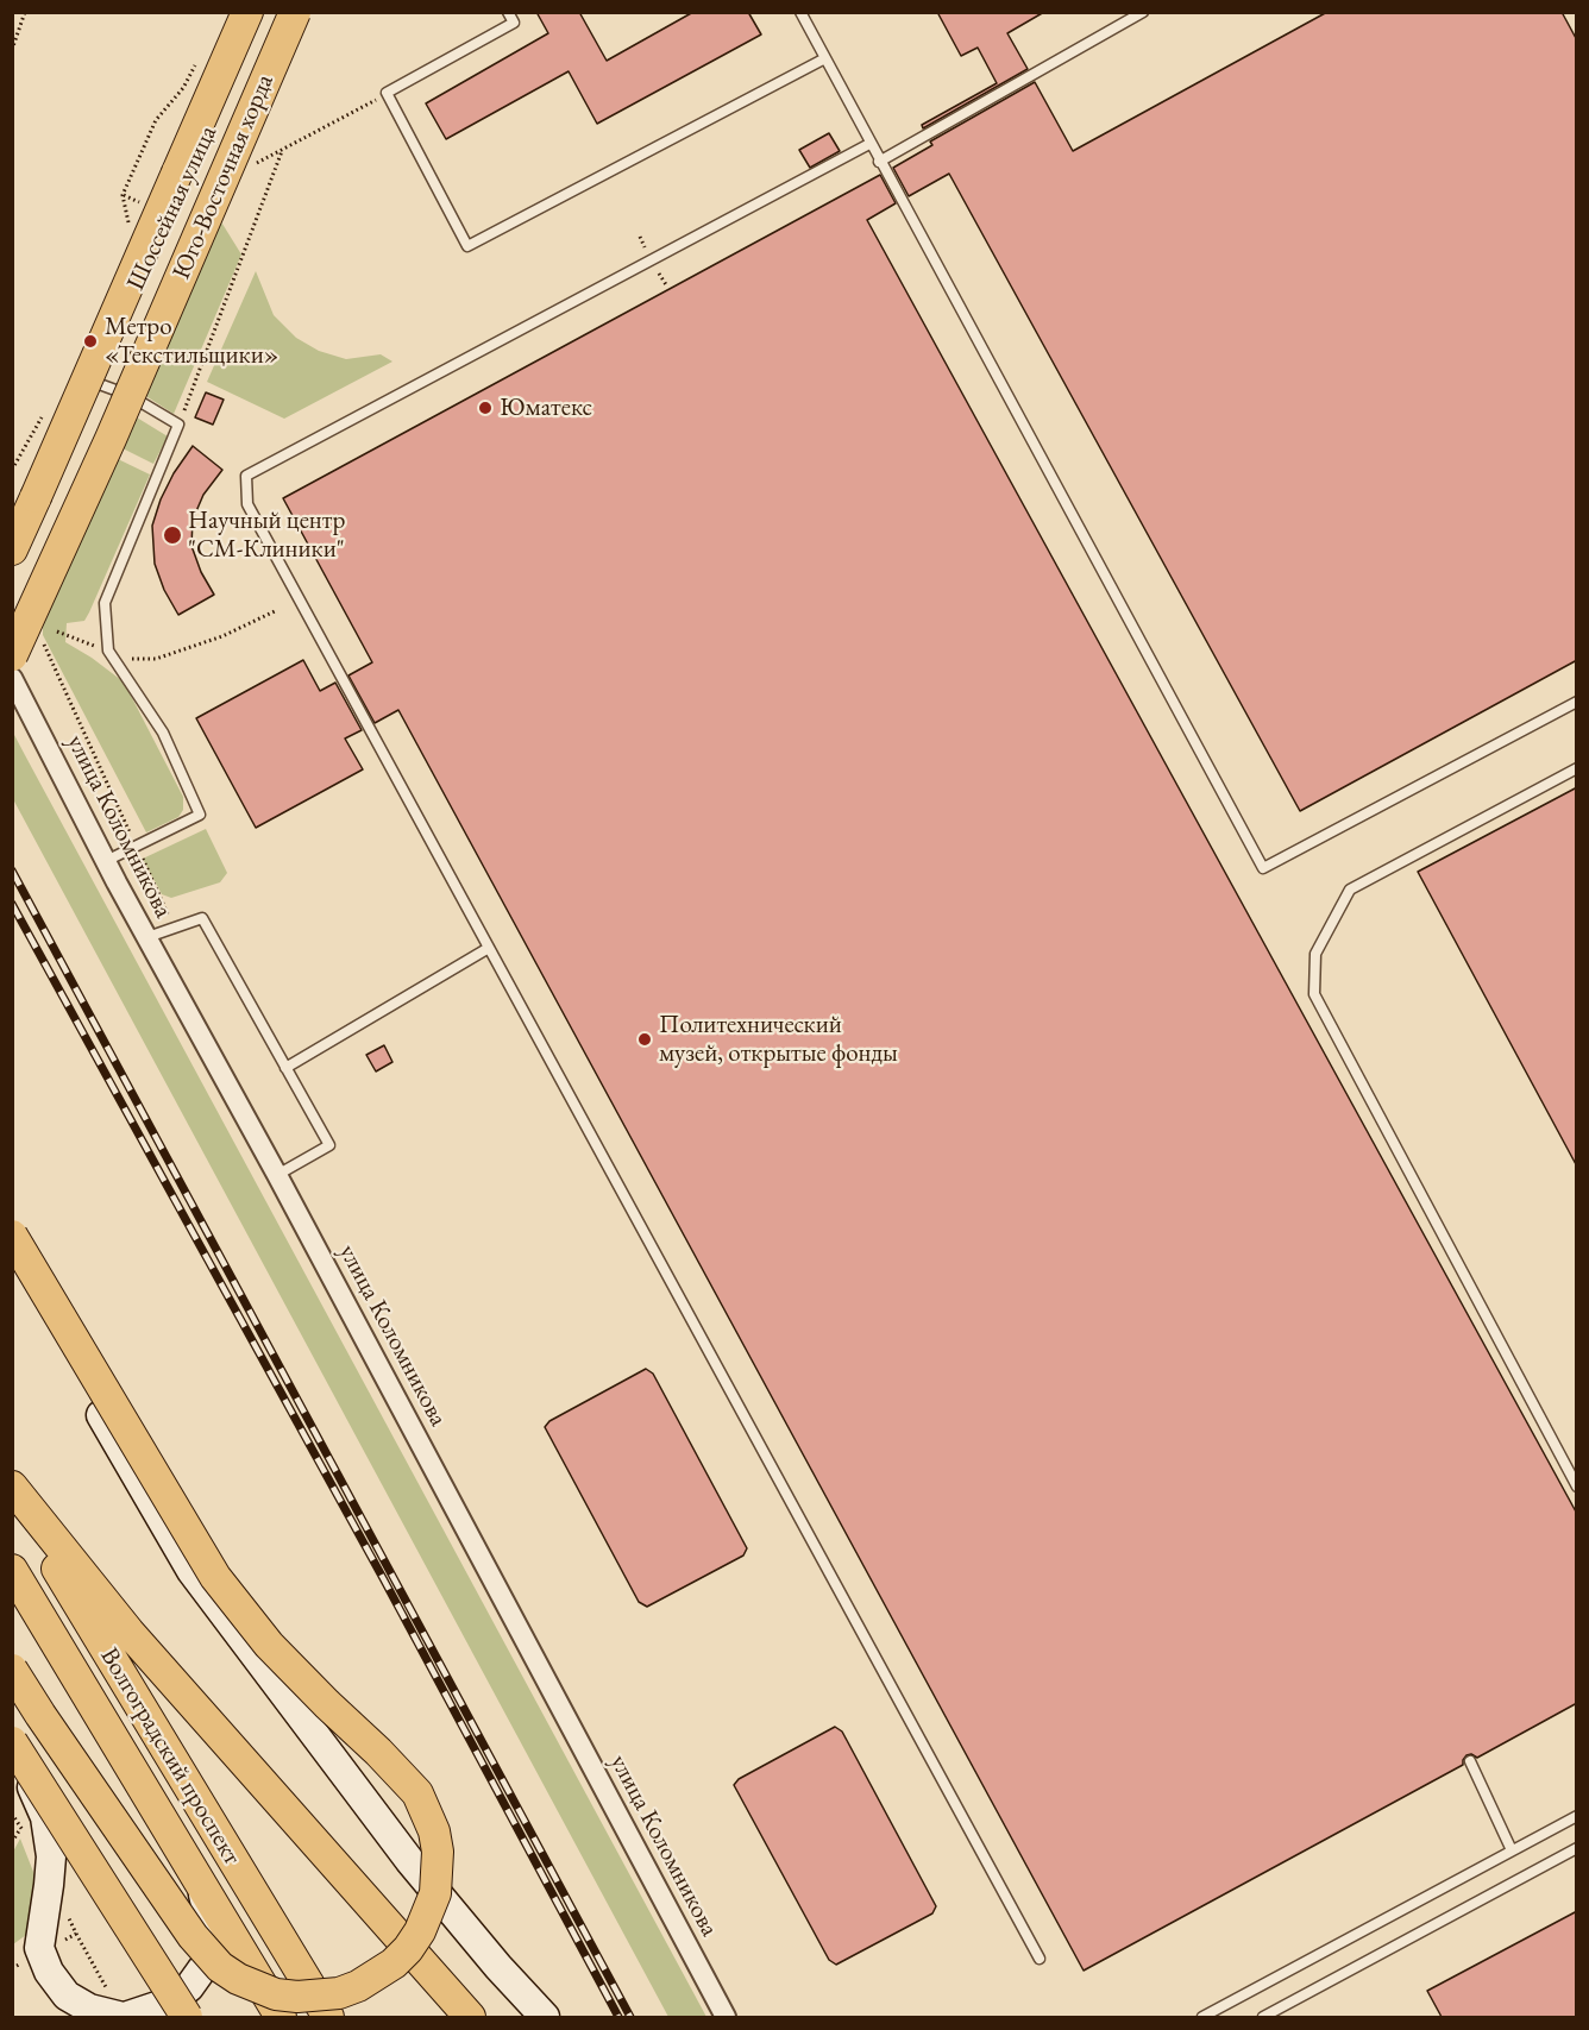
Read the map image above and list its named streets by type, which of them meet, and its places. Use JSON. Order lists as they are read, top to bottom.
{
  "streets": {
    "main road": ["Юго-Восточная хорда", "Шоссейная улица", "Волгоградский проспект"],
    "street": ["улица Коломникова"]
  },
  "places": [
    "Метро «Текстильщики»",
    "Юматекс",
    "Научный центр \"СМ-Клиники\"",
    "Политехнический музей, открытые фонды"
  ]
}
